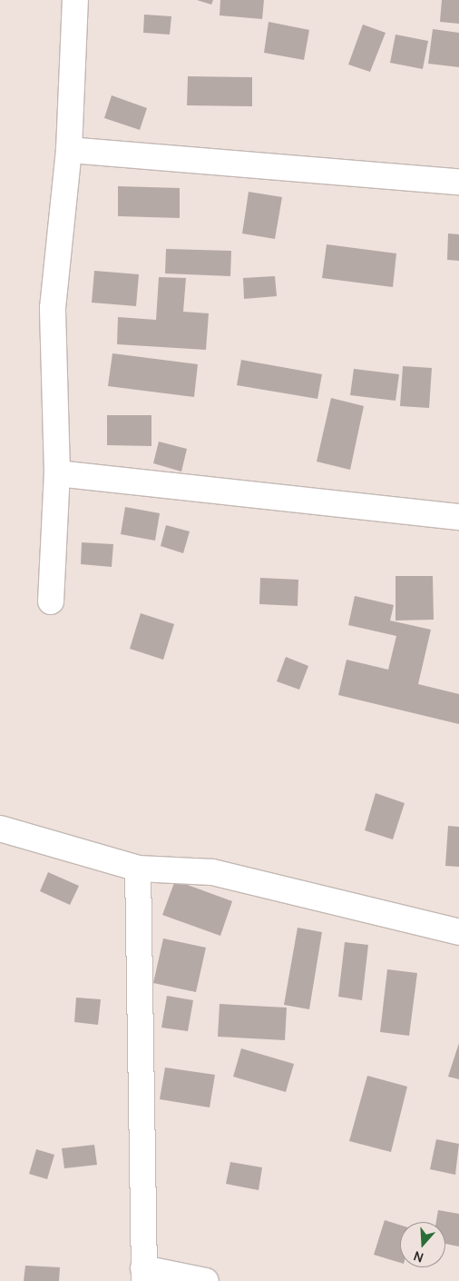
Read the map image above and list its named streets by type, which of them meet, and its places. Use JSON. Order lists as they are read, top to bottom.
{
  "north": "bottom"
}
